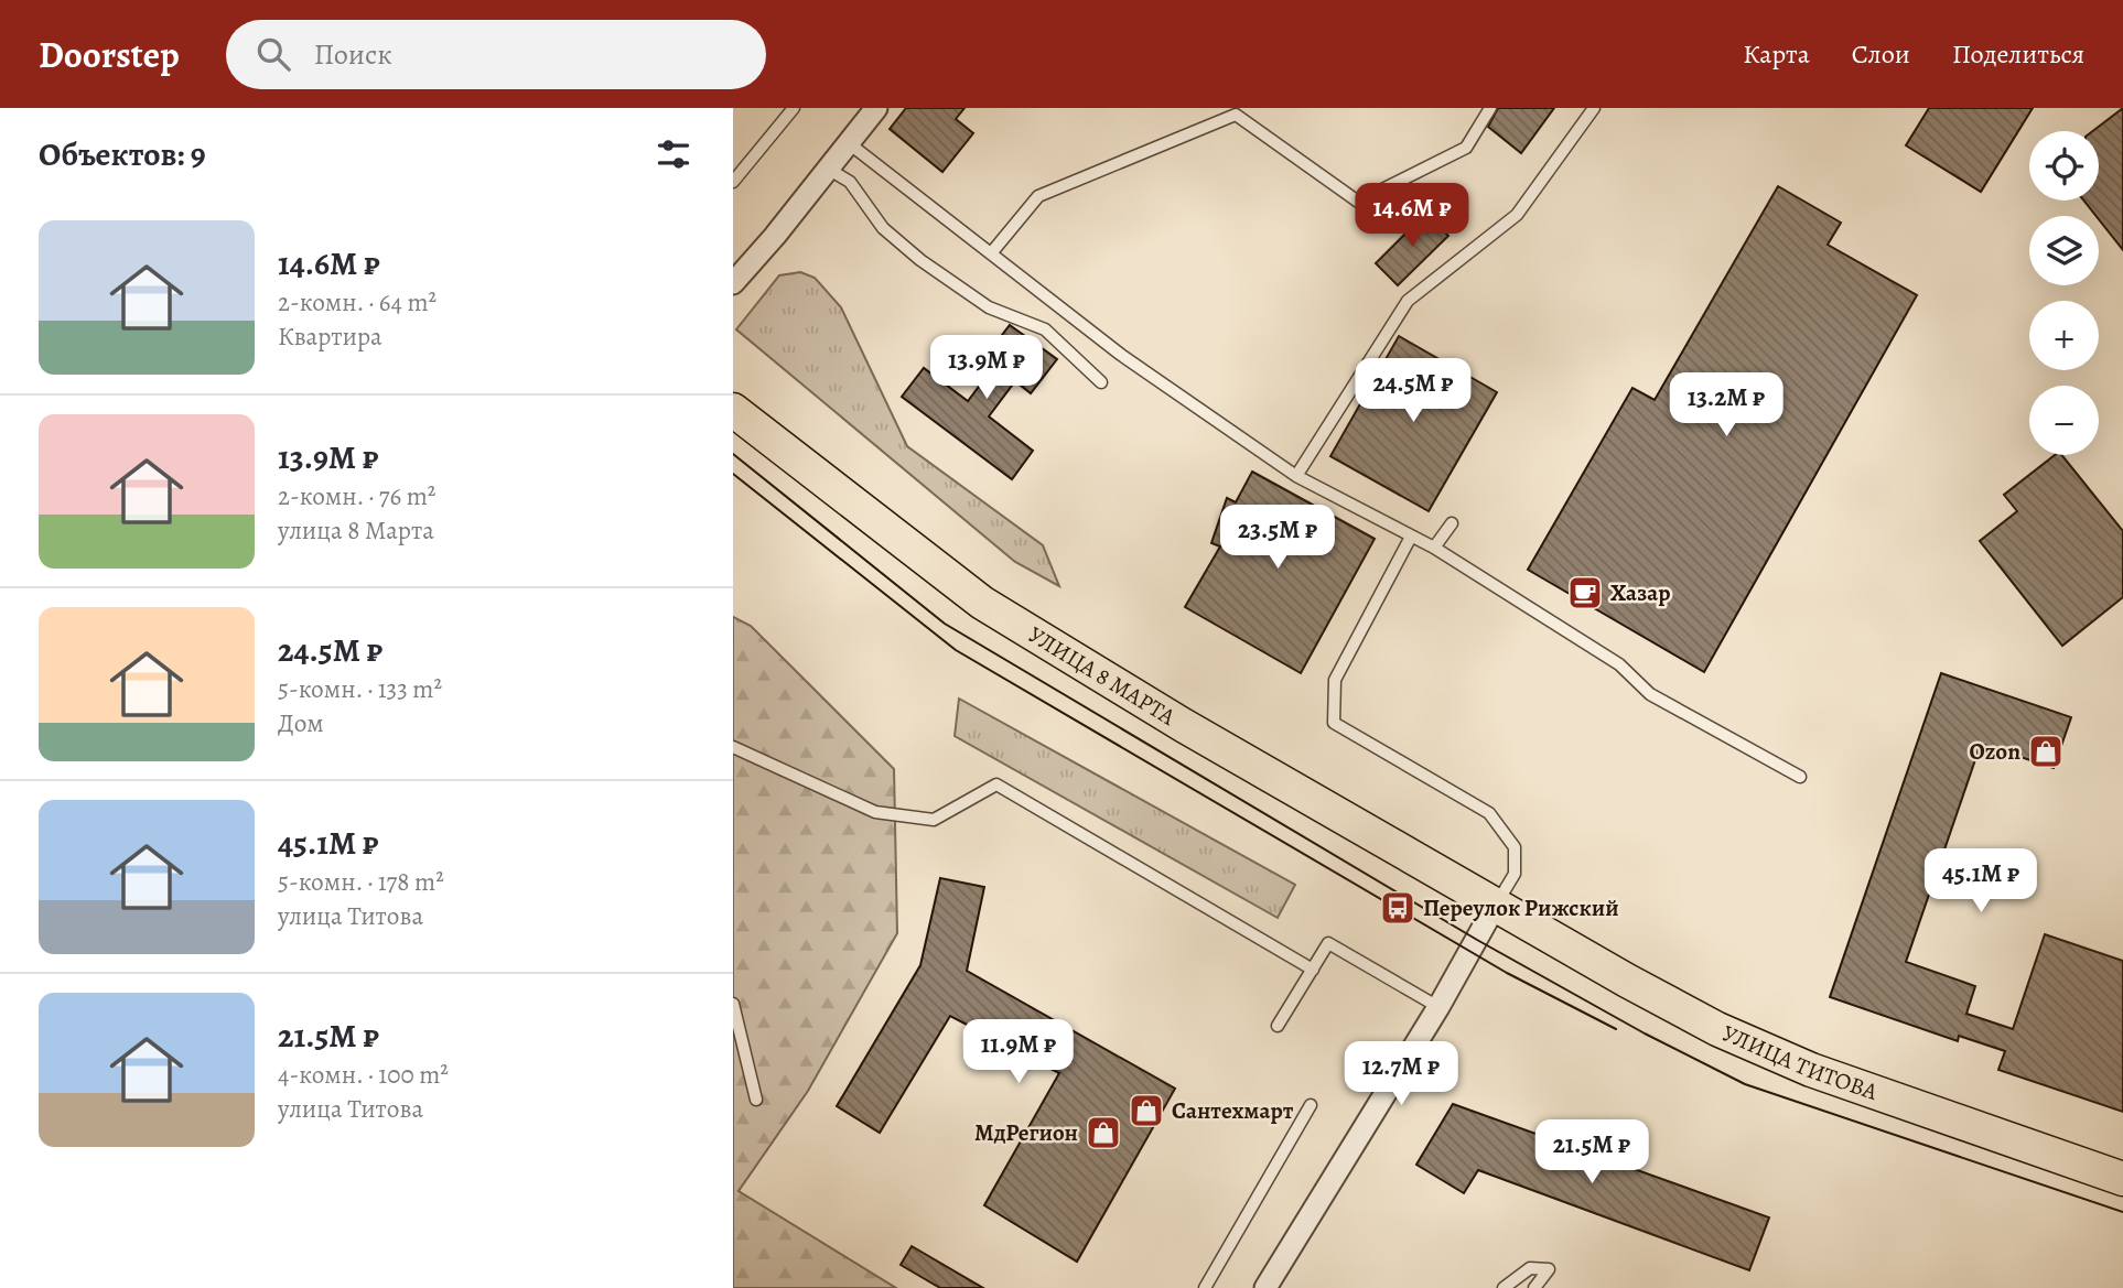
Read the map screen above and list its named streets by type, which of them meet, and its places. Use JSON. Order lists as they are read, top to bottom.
{
  "streets": {
    "main road": ["УЛИЦА 8 МАРТА", "УЛИЦА ТИТОВА"]
  },
  "crossings": [
    ["УЛИЦА 8 МАРТА", "УЛИЦА ТИТОВА"]
  ],
  "places": {
    "cafe": ["Хазар"],
    "shop": ["Ozon", "Сантехмарт", "МдРегион"],
    "bus stop": ["Переулок Рижский"]
  },
  "page": {
    "header": "Doorstep",
    "search": "Поиск",
    "nav": ["Карта", "Слои", "Поделиться"],
    "heading": "Объектов: 9",
    "map_buttons": ["+", "−"],
    "price": [
      "14.6M ₽",
      "13.9M ₽",
      "24.5M ₽",
      "13.2M ₽",
      "23.5M ₽",
      "45.1M ₽",
      "11.9M ₽",
      "12.7M ₽",
      "21.5M ₽"
    ],
    "list": [
      {
        "name": "14.6M ₽",
        "note": "2-комн. · 64 m² · Квартира"
      },
      {
        "name": "13.9M ₽",
        "note": "2-комн. · 76 m² · улица 8 Марта"
      },
      {
        "name": "24.5M ₽",
        "note": "5-комн. · 133 m² · Дом"
      },
      {
        "name": "45.1M ₽",
        "note": "5-комн. · 178 m² · улица Титова"
      },
      {
        "name": "21.5M ₽",
        "note": "4-комн. · 100 m² · улица Титова"
      }
    ]
  }
}
